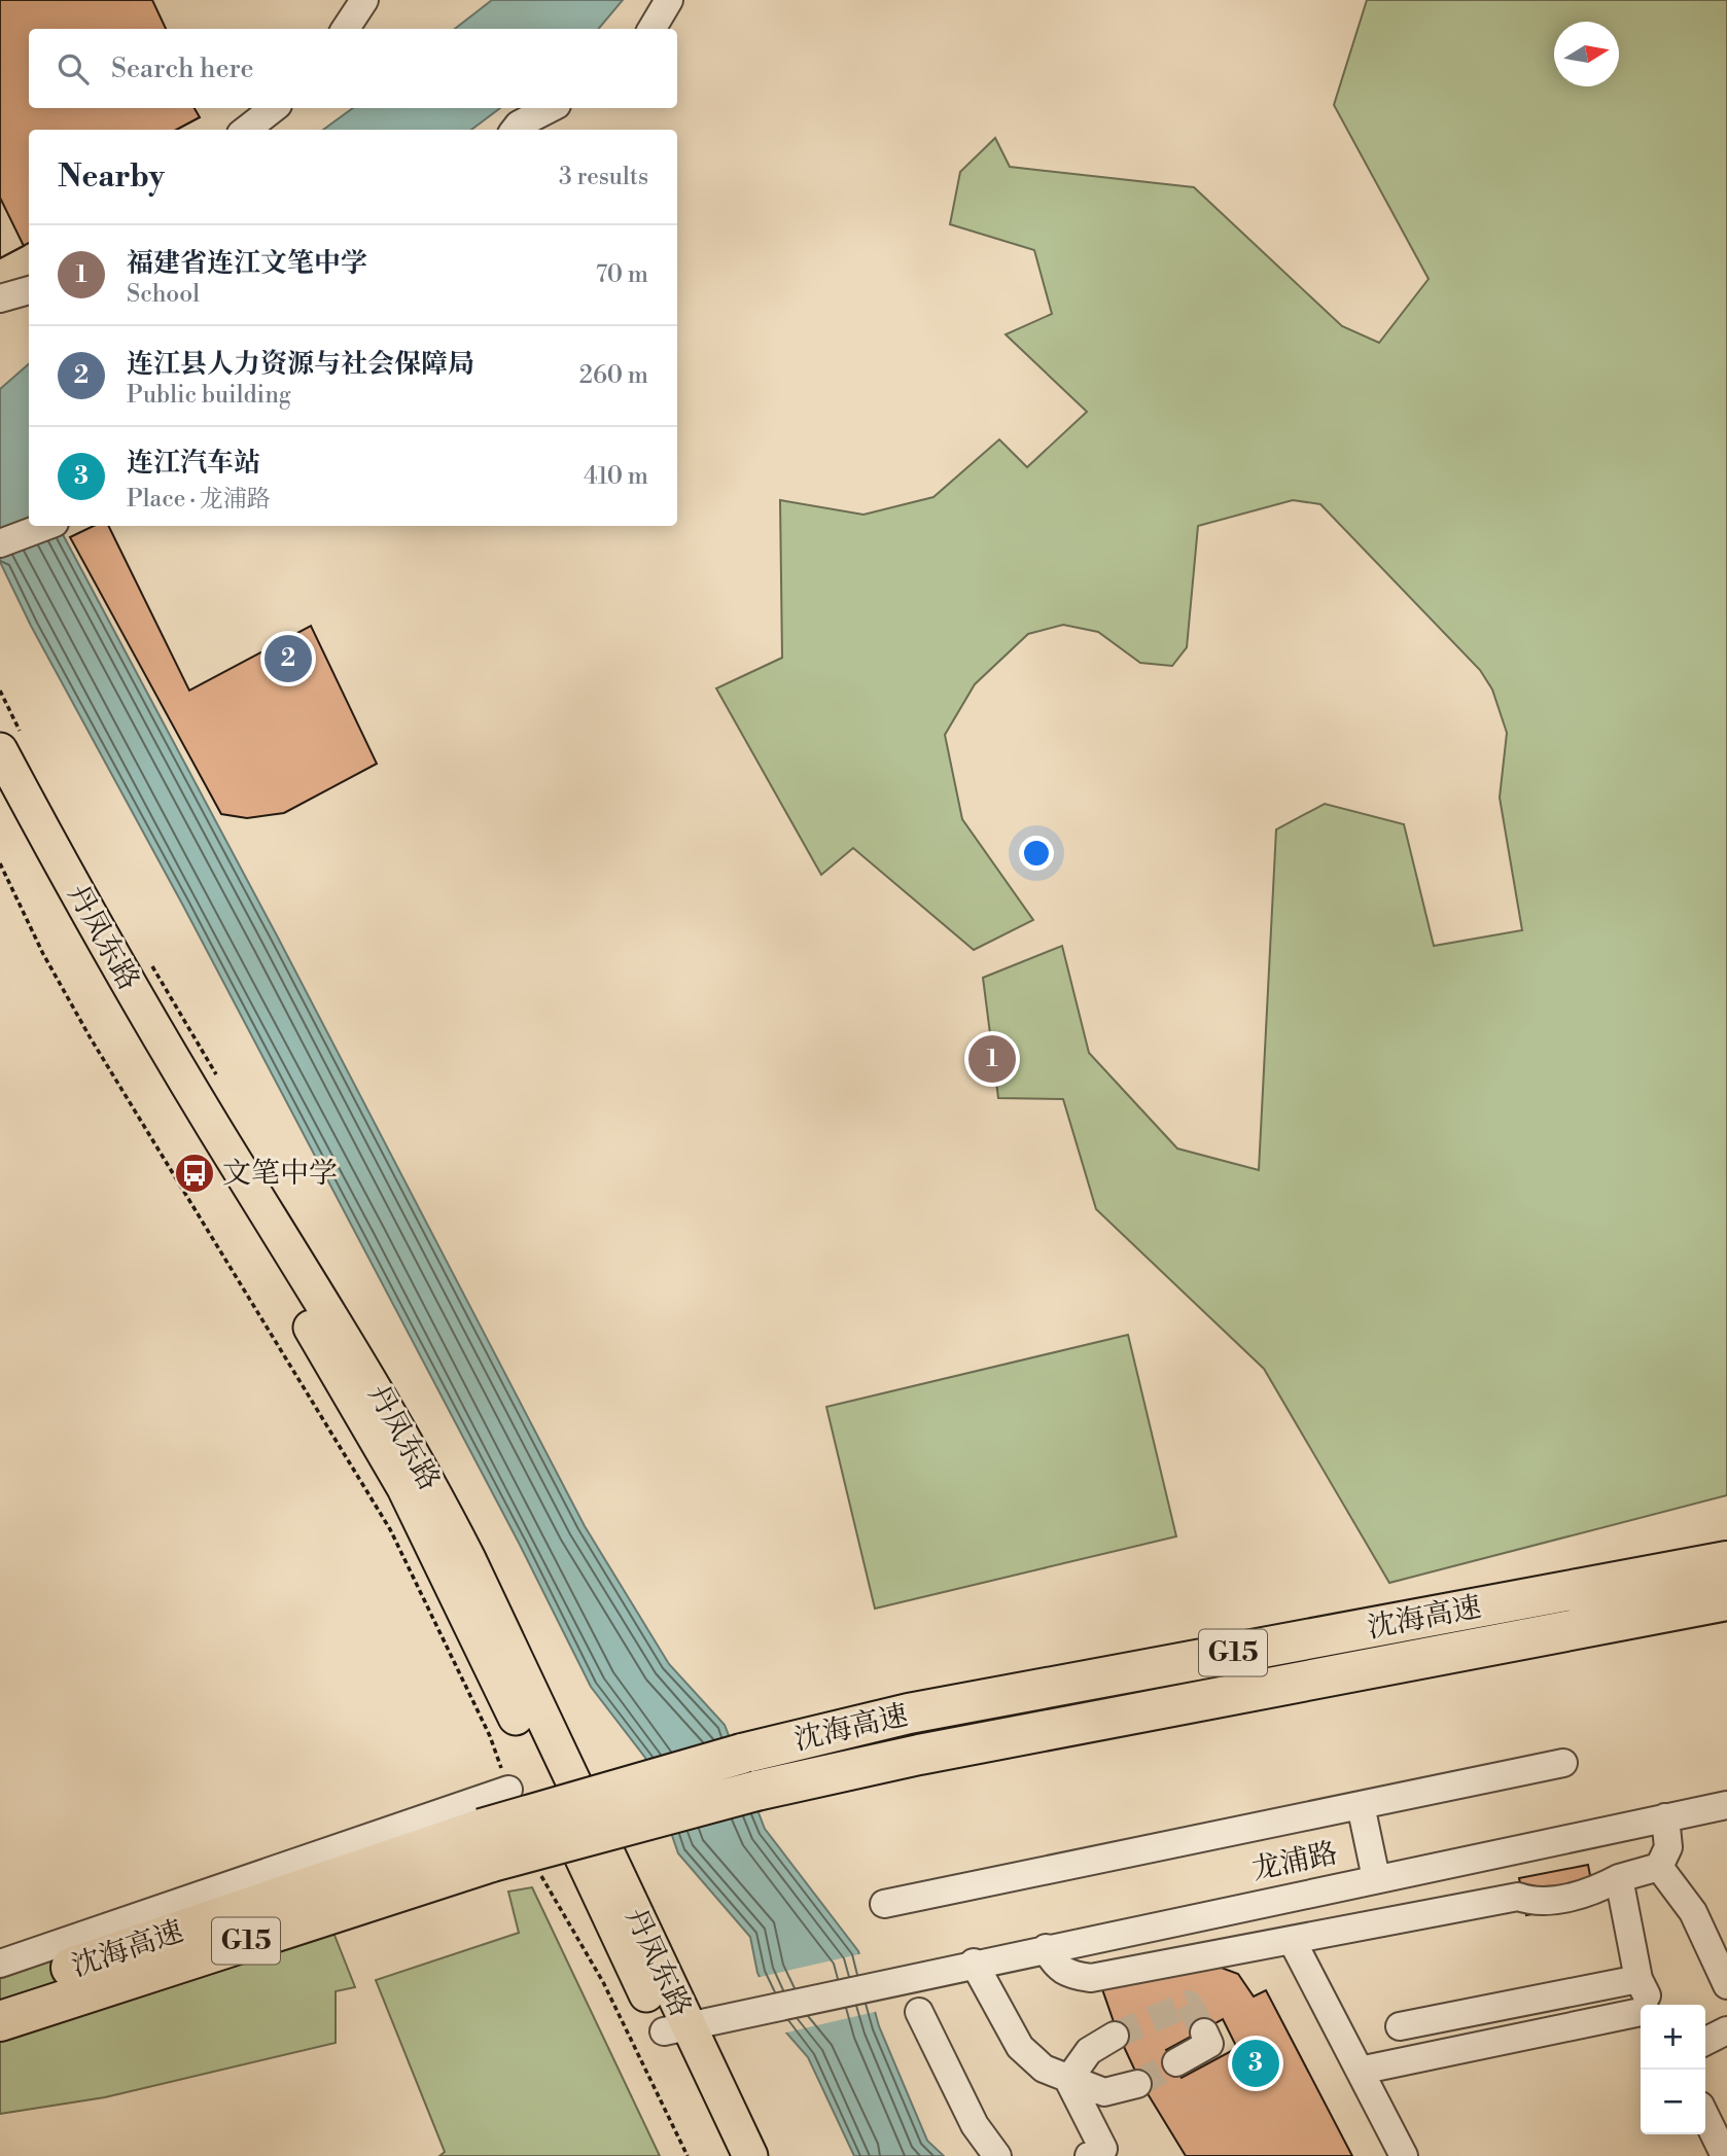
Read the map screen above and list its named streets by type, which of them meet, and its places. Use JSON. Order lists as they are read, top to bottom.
{
  "streets": {
    "highway": ["沈海高速", "G15"],
    "main road": ["丹凤东路"],
    "street": ["龙浦路"]
  },
  "crossings": [
    ["丹凤东路", "龙浦路"]
  ],
  "places": {
    "bus stop": ["文笔中学"]
  },
  "north": "right",
  "page": {
    "search": "Search here",
    "heading": ["Nearby", "3 results"],
    "list": [
      {
        "mark": "1",
        "name": "福建省连江文笔中学",
        "note": "School",
        "value": "70 m"
      },
      {
        "mark": "2",
        "name": "连江县人力资源与社会保障局",
        "note": "Public building",
        "value": "260 m"
      },
      {
        "mark": "3",
        "name": "连江汽车站",
        "note": "Place · 龙浦路",
        "value": "410 m"
      }
    ],
    "pins": ["2", "1", "3"],
    "map_buttons": ["+", "−"]
  }
}
